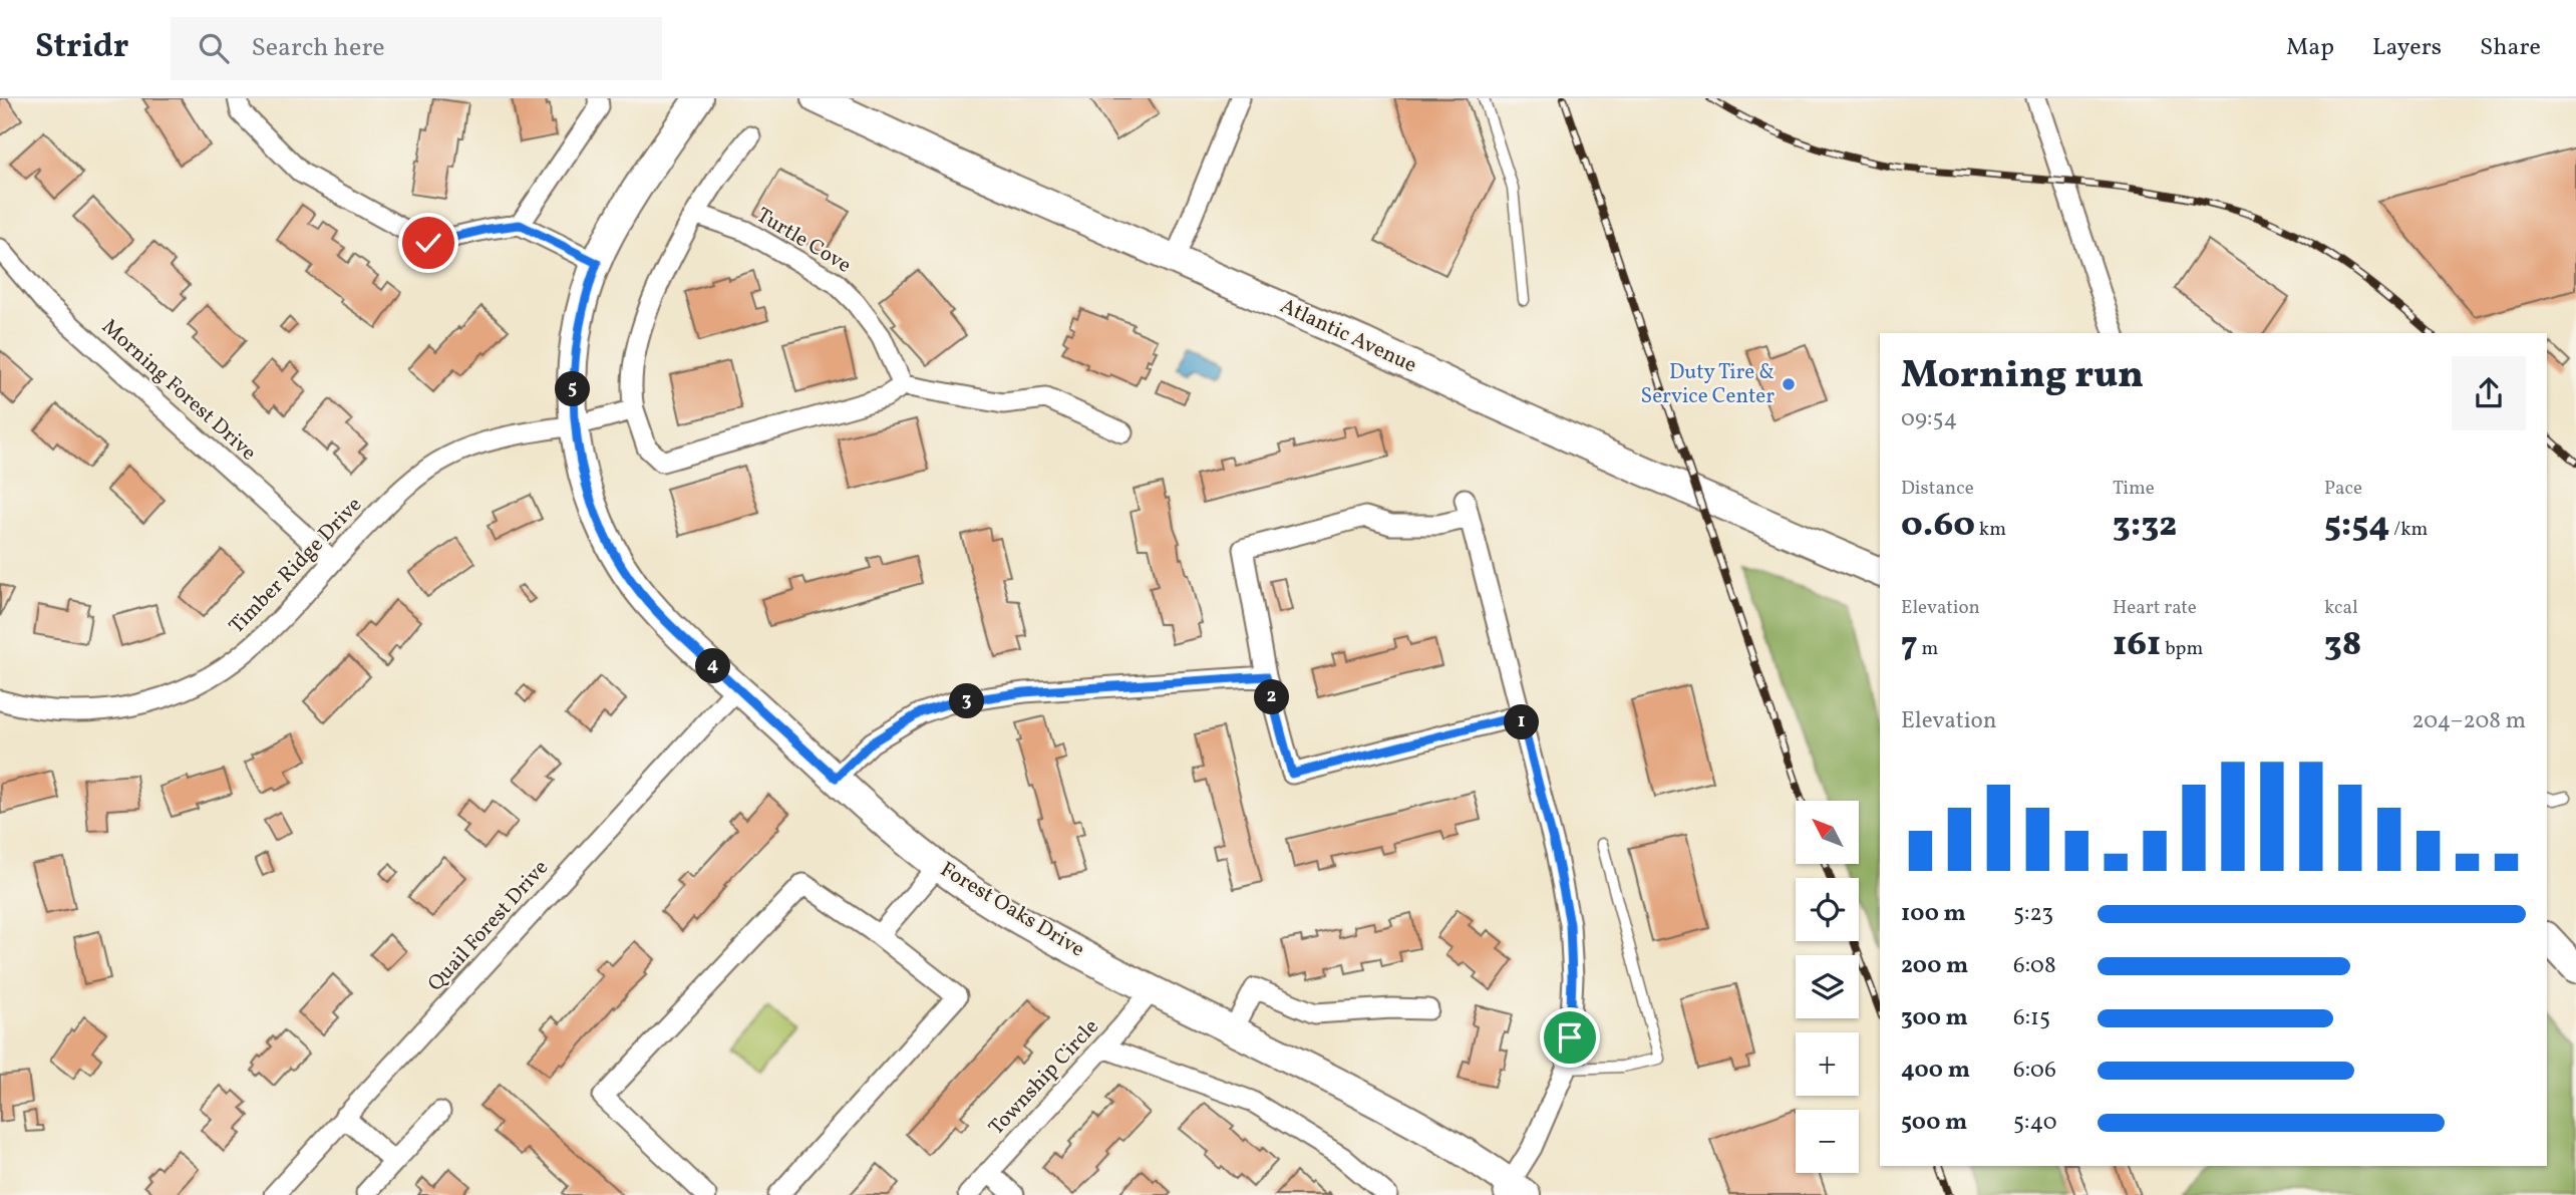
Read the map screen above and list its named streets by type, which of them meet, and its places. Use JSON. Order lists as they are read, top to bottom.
{
  "streets": {
    "street": [
      "Turtle Cove",
      "Atlantic Avenue",
      "Morning Forest Drive",
      "Timber Ridge Drive",
      "Forest Oaks Drive",
      "Quail Forest Drive",
      "Township Circle"
    ]
  },
  "crossings": [
    ["Morning Forest Drive", "Timber Ridge Drive"],
    ["Timber Ridge Drive", "Forest Oaks Drive"],
    ["Forest Oaks Drive", "Quail Forest Drive"],
    ["Forest Oaks Drive", "Township Circle"]
  ],
  "places": ["Duty Tire & Service Center"],
  "north": "top left",
  "page": {
    "header": "Stridr",
    "search": "Search here",
    "nav": ["Map", "Layers", "Share"],
    "heading": ["Morning run", "09:54"],
    "pins": [
      "5",
      "4",
      "2",
      "3",
      "1"
    ],
    "stats": [
      ["Distance", "0.60 km"],
      ["Time", "3:32"],
      ["Pace", "5:54 /km"],
      ["Elevation", "7 m"],
      ["Heart rate", "161 bpm"],
      ["kcal", "38"]
    ],
    "chart": ["Elevation", "204–208 m"],
    "map_buttons": ["+", "−"],
    "list": [
      {
        "name": "100 m",
        "note": "5:23"
      },
      {
        "name": "200 m",
        "note": "6:08"
      },
      {
        "name": "300 m",
        "note": "6:15"
      },
      {
        "name": "400 m",
        "note": "6:06"
      },
      {
        "name": "500 m",
        "note": "5:40"
      }
    ]
  }
}
